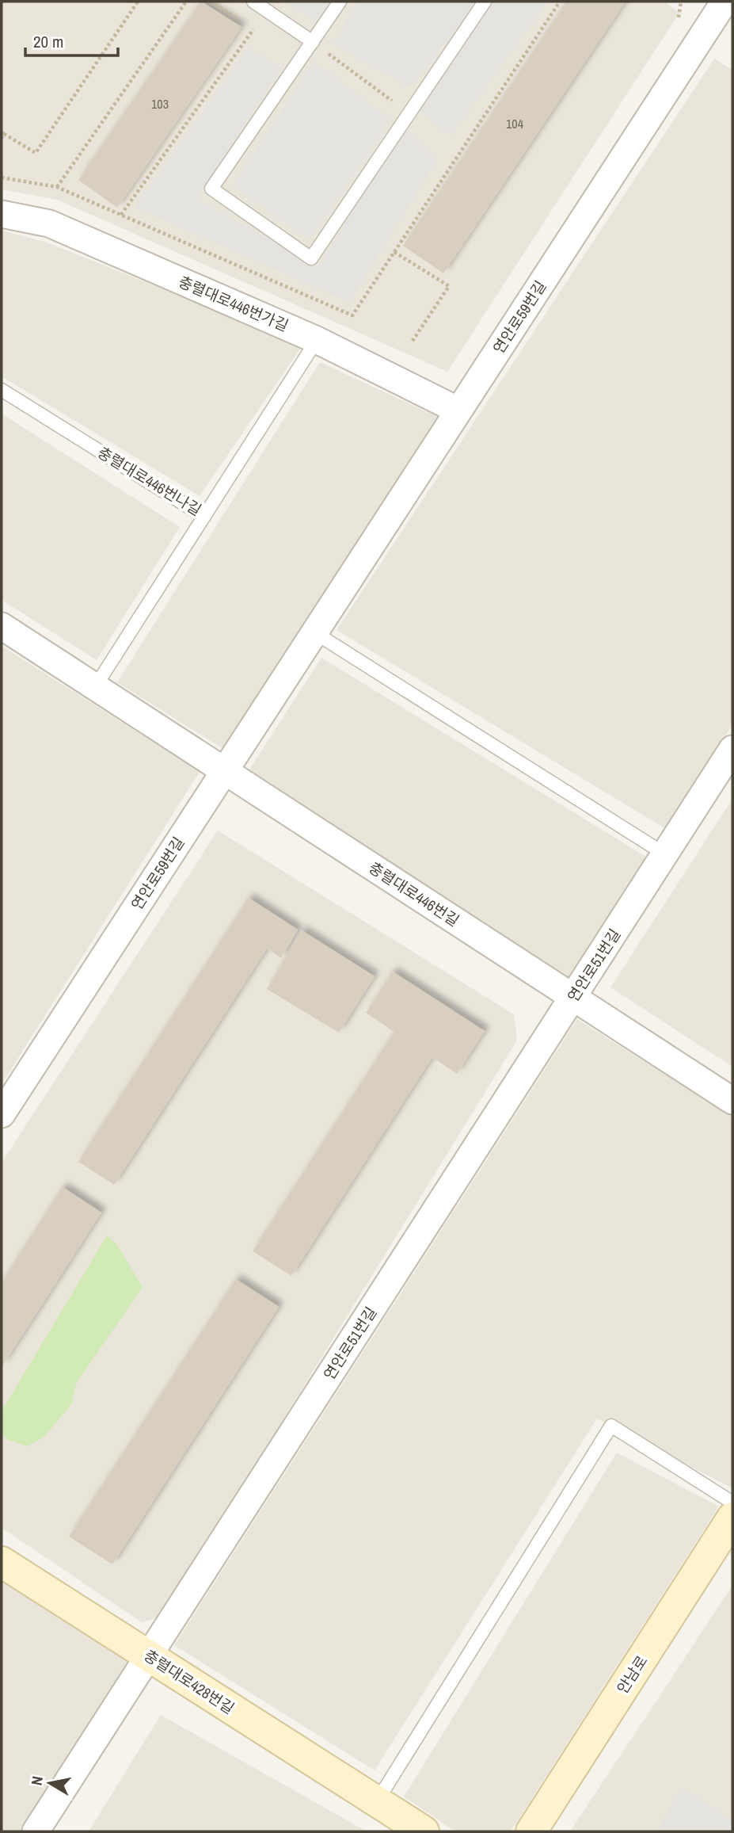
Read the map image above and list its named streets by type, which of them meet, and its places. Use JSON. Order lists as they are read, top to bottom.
{
  "streets": {
    "street": [
      "충렬대로446번가길",
      "연안로59번길",
      "충렬대로446번길",
      "연안로51번길",
      "안남로",
      "충렬대로428번길"
    ],
    "lane": ["충렬대로446번나길"]
  },
  "crossings": [
    ["충렬대로446번가길", "연안로59번길"],
    ["충렬대로446번가길", "충렬대로446번나길"],
    ["연안로59번길", "충렬대로446번길"],
    ["충렬대로446번길", "연안로51번길"],
    ["연안로51번길", "충렬대로428번길"]
  ],
  "house_numbers": ["103", "104"],
  "scale_bar": "20 m",
  "north": "left"
}
